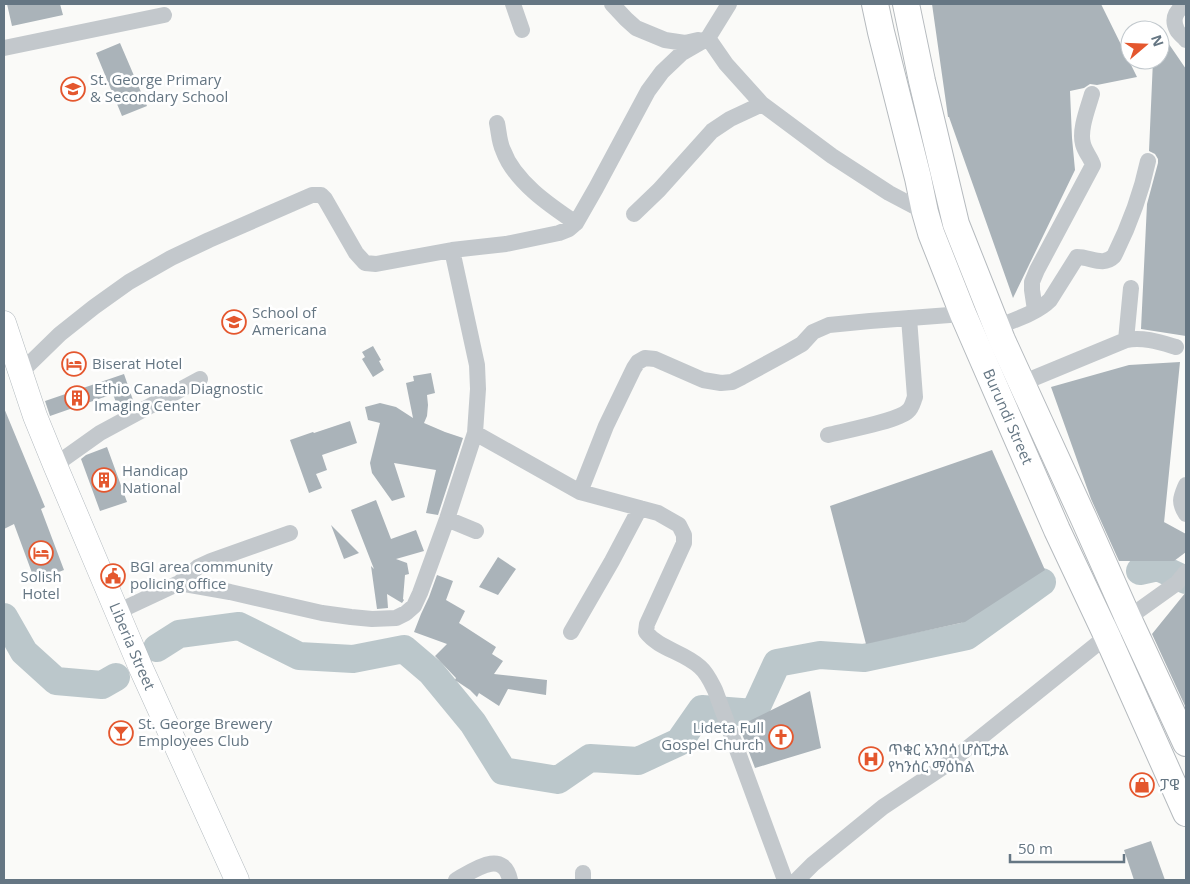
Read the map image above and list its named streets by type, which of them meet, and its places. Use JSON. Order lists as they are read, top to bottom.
{
  "streets": {
    "main road": ["Burundi Street"],
    "street": ["Liberia Street"]
  },
  "places": {
    "school or university": ["St. George Primary & Secondary School", "School of Americana"],
    "hotel": ["Biserat Hotel", "Solish Hotel"],
    "building": ["Ethio Canada Diagnostic Imaging Center", "Handicap National"],
    "public building": ["BGI area community policing office"],
    "bar": ["St. George Brewery Employees Club"],
    "church": ["Lideta Full Gospel Church"],
    "hospital": ["ጥቁር አንበሳ ሆስፒታል የካንሰር ማዕከል"],
    "shop": ["ፓዌ"]
  },
  "scale_bar": "50 m",
  "north": "right"
}
